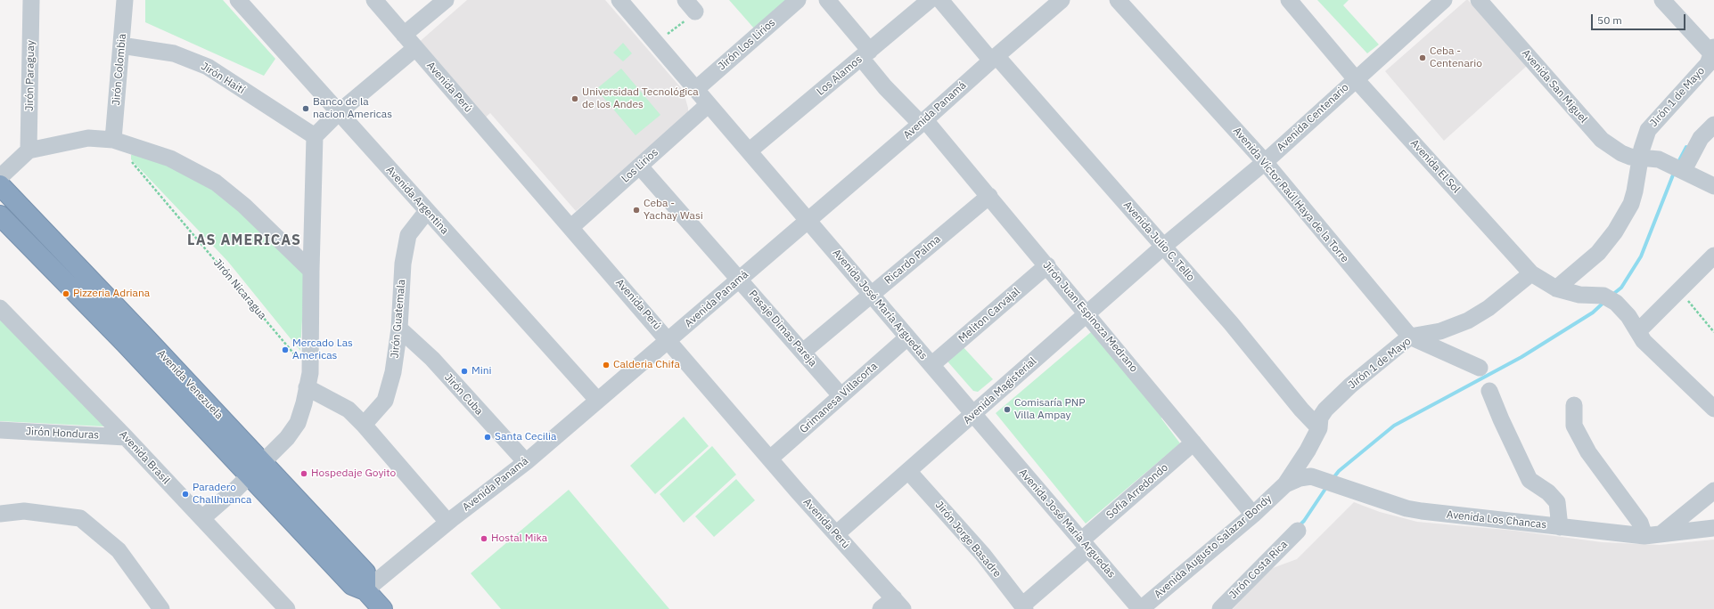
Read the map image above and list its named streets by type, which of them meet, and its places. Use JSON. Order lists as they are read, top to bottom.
{
  "streets": {
    "highway": ["Avenida Venezuela"],
    "street": [
      "Jirón Los Lirios",
      "Jirón Colombia",
      "Jirón Paraguay",
      "Los Alamos",
      "Jirón Haití",
      "Avenida San Miguel",
      "Avenida Perú",
      "Jirón 1 de Mayo",
      "Avenida Panamá",
      "Avenida Centenario",
      "Los Lirios",
      "Avenida El Sol",
      "Avenida Víctor Raúl Haya de la Torre",
      "Avenida Argentina",
      "Avenida Julio C. Tello",
      "Ricardo Palma",
      "Avenida José María Arguedas",
      "Meliton Carvajal",
      "Jirón Juan Espinoza Medrano",
      "Jirón Guatemala",
      "Pasaje Dimas Pareja",
      "Avenida Magisterial",
      "Jirón Cuba",
      "Grimanesa Villacorta",
      "Jirón Honduras",
      "Avenida Brasil",
      "Sofía Arredondo",
      "Avenida Los Chancas",
      "Jirón Jorge Basadre",
      "Avenida Augusto Salazar Bondy",
      "Jirón Costa Rica"
    ],
    "path": ["Jirón Nicaragua"]
  },
  "crossings": [
    ["Jirón Los Lirios", "Avenida José María Arguedas"],
    ["Jirón Colombia", "Jirón Haití"],
    ["Los Alamos", "Avenida José María Arguedas"],
    ["Los Alamos", "Jirón Juan Espinoza Medrano"],
    ["Avenida San Miguel", "Jirón 1 de Mayo"],
    ["Avenida Perú", "Avenida Panamá"],
    ["Avenida Perú", "Los Lirios"],
    ["Avenida Perú", "Avenida Magisterial"],
    ["Avenida Perú", "Grimanesa Villacorta"],
    ["Jirón 1 de Mayo", "Avenida El Sol"],
    ["Jirón 1 de Mayo", "Avenida Víctor Raúl Haya de la Torre"],
    ["Jirón 1 de Mayo", "Avenida Julio C. Tello"],
    ["Jirón 1 de Mayo", "Avenida Los Chancas"],
    ["Jirón 1 de Mayo", "Avenida Augusto Salazar Bondy"],
    ["Avenida Panamá", "Avenida Argentina"],
    ["Avenida Panamá", "Avenida Julio C. Tello"],
    ["Avenida Panamá", "Avenida José María Arguedas"],
    ["Avenida Panamá", "Jirón Juan Espinoza Medrano"],
    ["Avenida Panamá", "Pasaje Dimas Pareja"],
    ["Avenida Panamá", "Avenida Venezuela"],
    ["Avenida Panamá", "Jirón Cuba"],
    ["Avenida Centenario", "Avenida El Sol"],
    ["Avenida Centenario", "Avenida Víctor Raúl Haya de la Torre"],
    ["Avenida Centenario", "Avenida Julio C. Tello"],
    ["Avenida Centenario", "Avenida Magisterial"],
    ["Los Lirios", "Avenida José María Arguedas"],
    ["Los Lirios", "Pasaje Dimas Pareja"],
    ["Avenida Argentina", "Jirón Guatemala"],
    ["Avenida Julio C. Tello", "Avenida Magisterial"],
    ["Ricardo Palma", "Avenida José María Arguedas"],
    ["Ricardo Palma", "Jirón Juan Espinoza Medrano"],
    ["Ricardo Palma", "Pasaje Dimas Pareja"],
    ["Avenida José María Arguedas", "Meliton Carvajal"],
    ["Avenida José María Arguedas", "Avenida Magisterial"],
    ["Avenida José María Arguedas", "Grimanesa Villacorta"],
    ["Avenida José María Arguedas", "Sofía Arredondo"],
    ["Avenida José María Arguedas", "Avenida Augusto Salazar Bondy"],
    ["Meliton Carvajal", "Jirón Juan Espinoza Medrano"],
    ["Jirón Juan Espinoza Medrano", "Avenida Magisterial"],
    ["Jirón Juan Espinoza Medrano", "Sofía Arredondo"],
    ["Jirón Juan Espinoza Medrano", "Avenida Augusto Salazar Bondy"],
    ["Jirón Guatemala", "Jirón Cuba"],
    ["Pasaje Dimas Pareja", "Grimanesa Villacorta"],
    ["Avenida Magisterial", "Jirón Jorge Basadre"],
    ["Jirón Honduras", "Avenida Brasil"],
    ["Sofía Arredondo", "Jirón Jorge Basadre"],
    ["Avenida Los Chancas", "Avenida Augusto Salazar Bondy"]
  ],
  "districts": ["LAS AMERICAS"],
  "places": [
    "Ceba - Centenario",
    "Universidad Tecnológica de los Andes",
    "Banco de la nacion Americas",
    "Ceba - Yachay Wasi",
    "Pizzeria Adriana",
    "Mercado Las Americas",
    "Calderia Chifa",
    "Mini",
    "Comisaría PNP Villa Ampay",
    "Santa Cecilia",
    "Hospedaje Goyito",
    "Paradero Challhuanca",
    "Hostal Mika"
  ],
  "scale_bar": "50 m"
}
